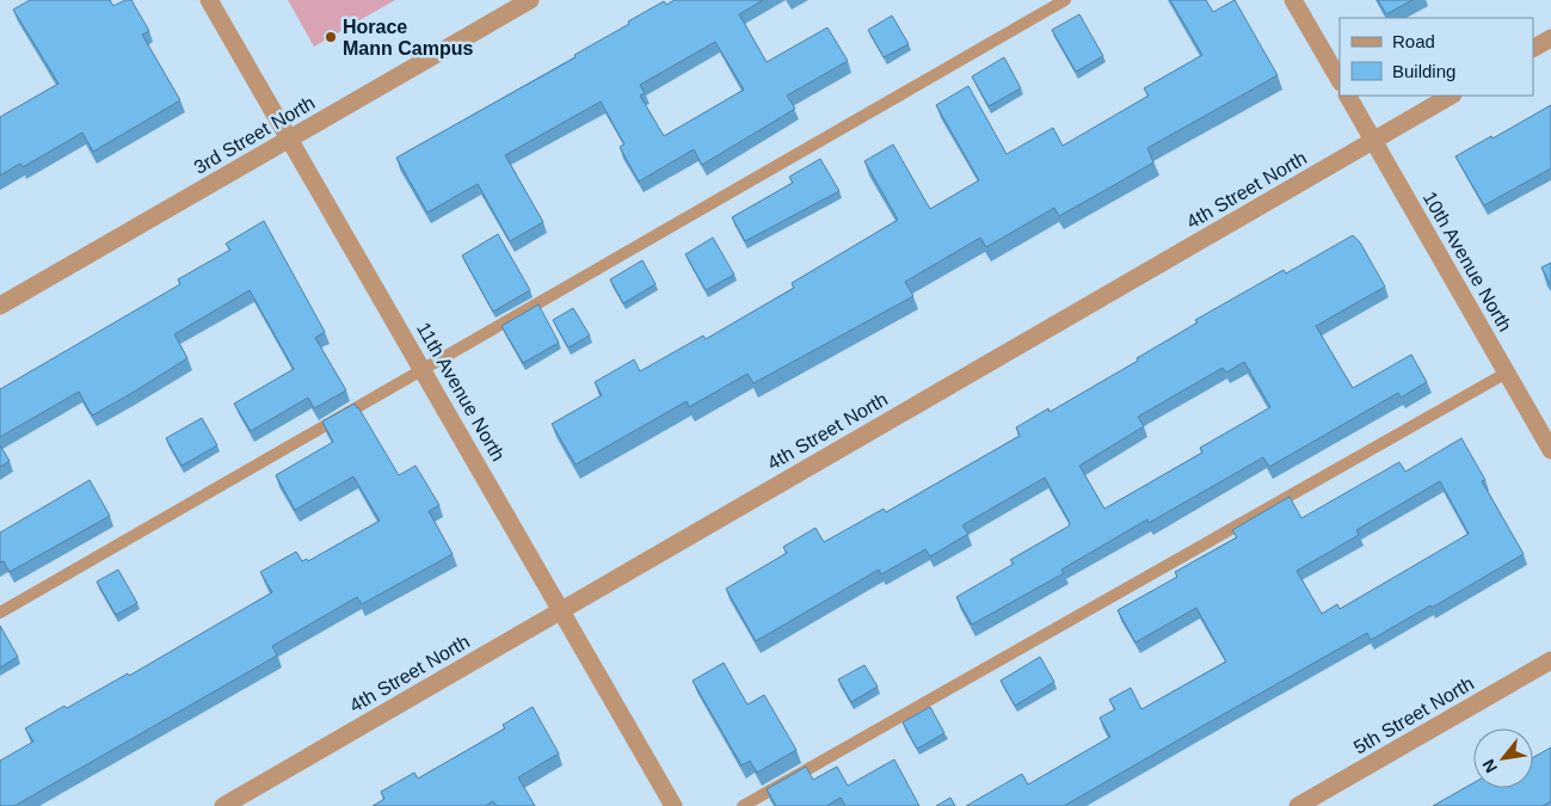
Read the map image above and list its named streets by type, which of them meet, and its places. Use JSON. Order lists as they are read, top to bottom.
{
  "streets": {
    "street": [
      "3rd Street North",
      "4th Street North",
      "10th Avenue North",
      "11th Avenue North",
      "5th Street North"
    ]
  },
  "crossings": [
    ["3rd Street North", "11th Avenue North"],
    ["4th Street North", "10th Avenue North"],
    ["4th Street North", "11th Avenue North"]
  ],
  "places": ["Horace Mann Campus"],
  "legend": ["Road", "Building"],
  "north": "bottom left"
}
